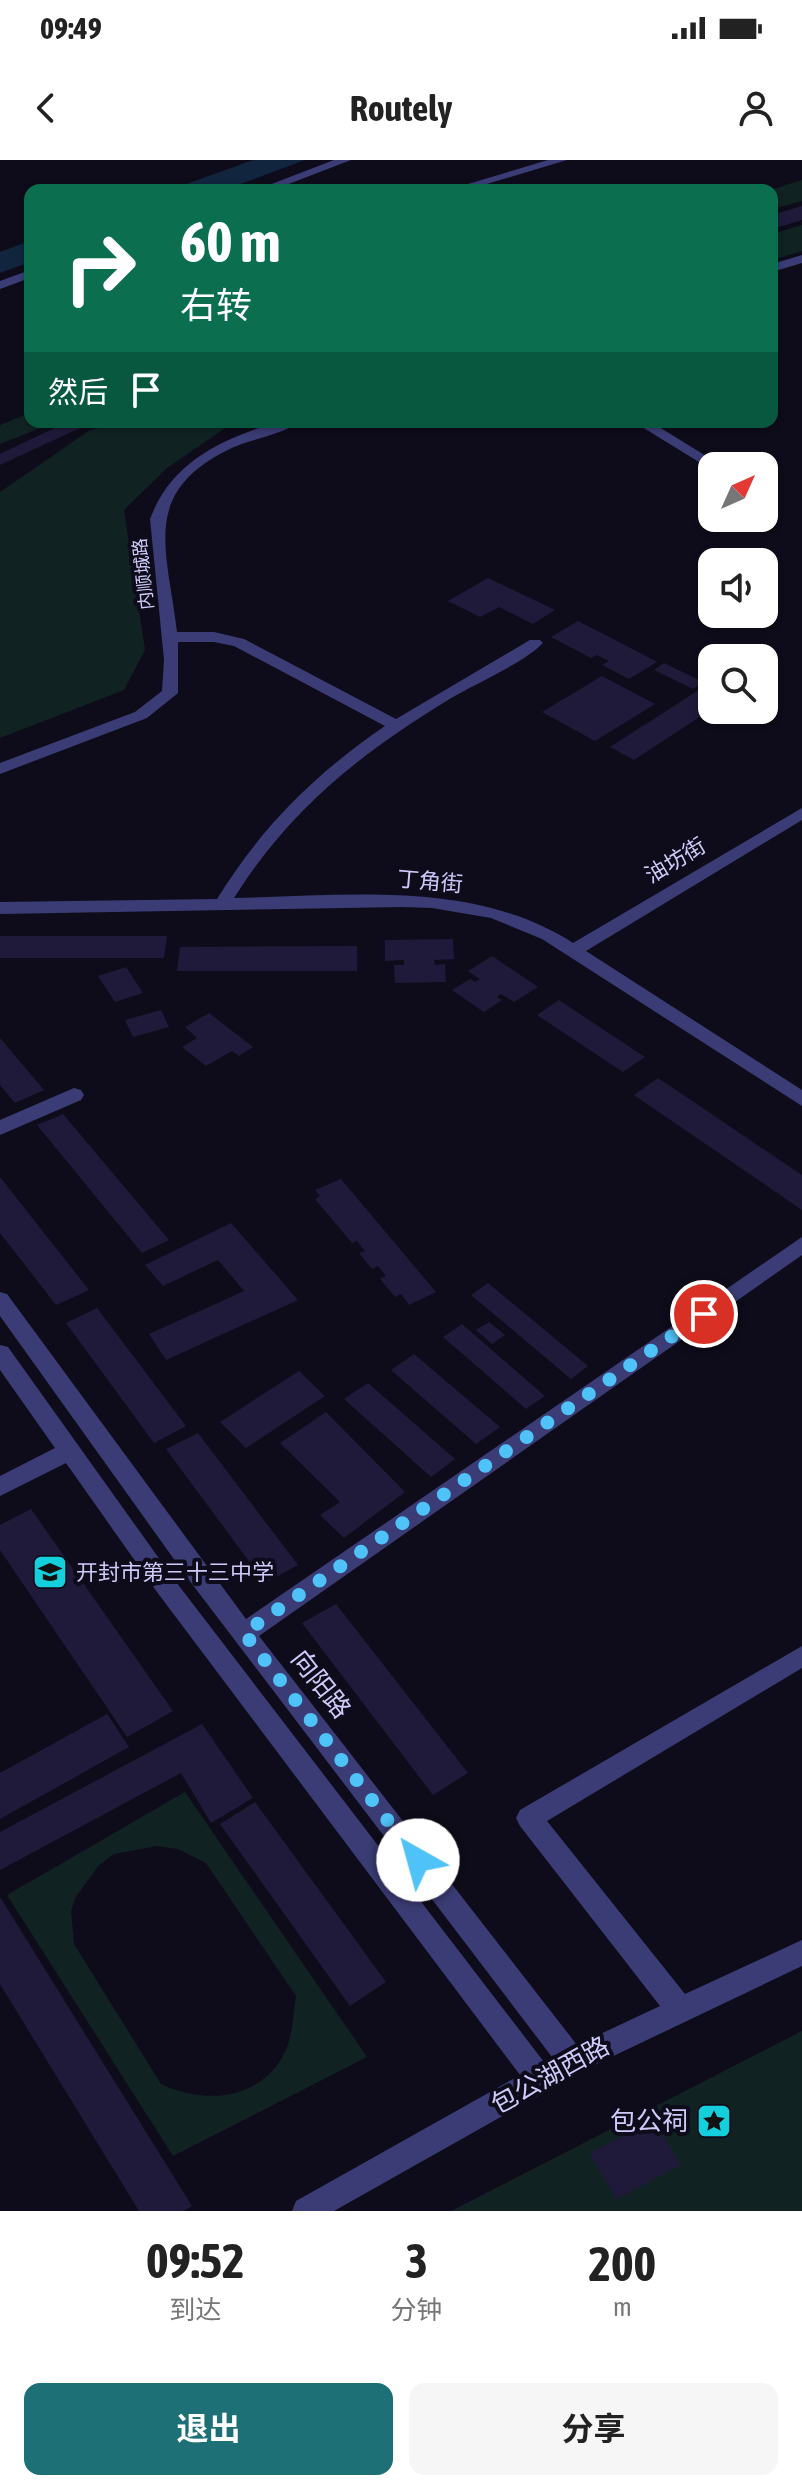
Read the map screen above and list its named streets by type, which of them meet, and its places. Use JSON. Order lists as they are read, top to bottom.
{
  "streets": {
    "street": [
      "内顺城路",
      "油坊街",
      "丁角街",
      "向阳路",
      "包公湖西路"
    ]
  },
  "crossings": [
    ["油坊街", "丁角街"],
    ["向阳路", "包公湖西路"]
  ],
  "places": {
    "school or university": ["开封市第三十三中学"],
    "place": ["包公祠"]
  },
  "north": "top right",
  "page": {
    "status": "09:49",
    "header": "Routely",
    "turn": ["60 m", "右转"],
    "then": "然后",
    "eta": [
      "09:52",
      "到达",
      "3",
      "分钟",
      "200",
      "m"
    ],
    "buttons": ["退出", "分享"]
  }
}
